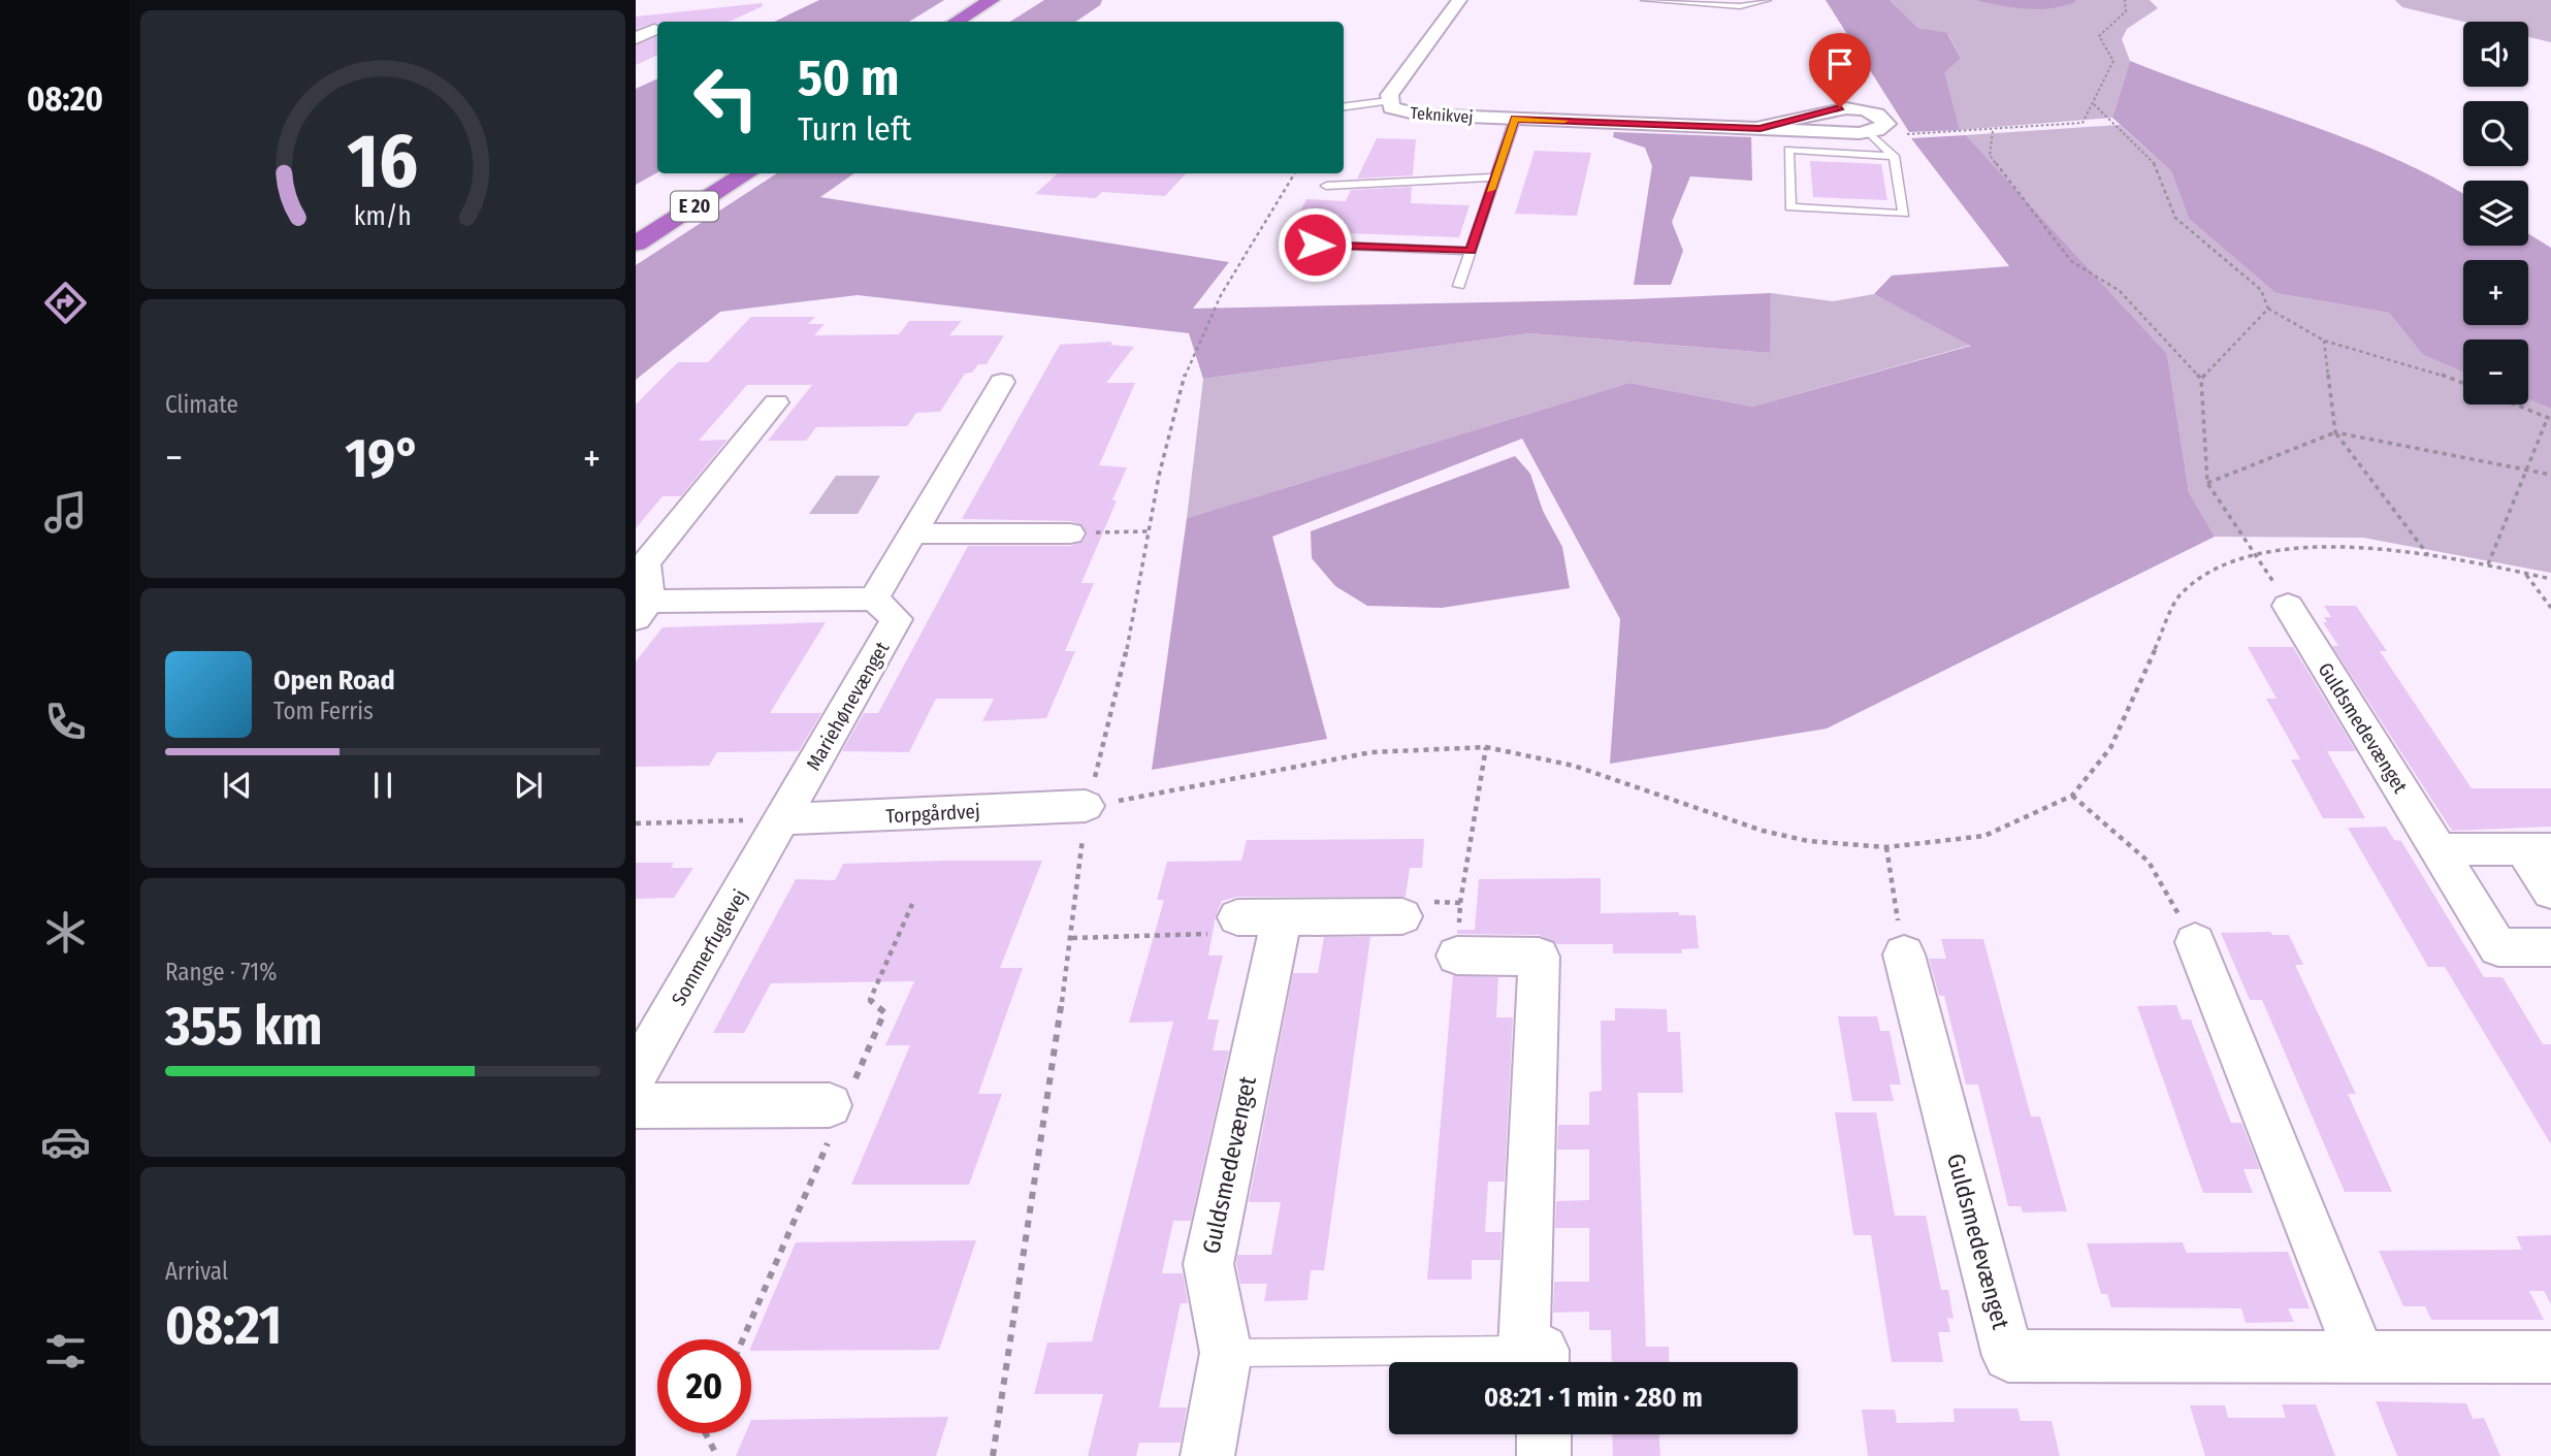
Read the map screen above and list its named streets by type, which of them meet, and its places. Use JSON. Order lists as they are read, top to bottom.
{
  "streets": {
    "highway": ["E 20"],
    "street": [
      "Teknikvej",
      "Mariehønevænget",
      "Guldsmedevænget",
      "Torpgårdvej",
      "Sommerfuglevej"
    ]
  },
  "crossings": [
    ["Mariehønevænget", "Torpgårdvej"],
    ["Mariehønevænget", "Sommerfuglevej"],
    ["Torpgårdvej", "Sommerfuglevej"]
  ],
  "page": {
    "tabs": "08:20",
    "map_buttons": ["+", "−"],
    "turn": ["50 m", "Turn left"],
    "tile": [
      "Climate",
      ["Range · 71%", "355 km"],
      ["Arrival", "08:21"]
    ],
    "heat": ["−", "19°", "+"],
    "song": ["Open Road", "Tom Ferris"],
    "limit": "20",
    "trip": "08:21 · 1 min · 280 m",
    "gauge": ["16", "km/h"]
  }
}
